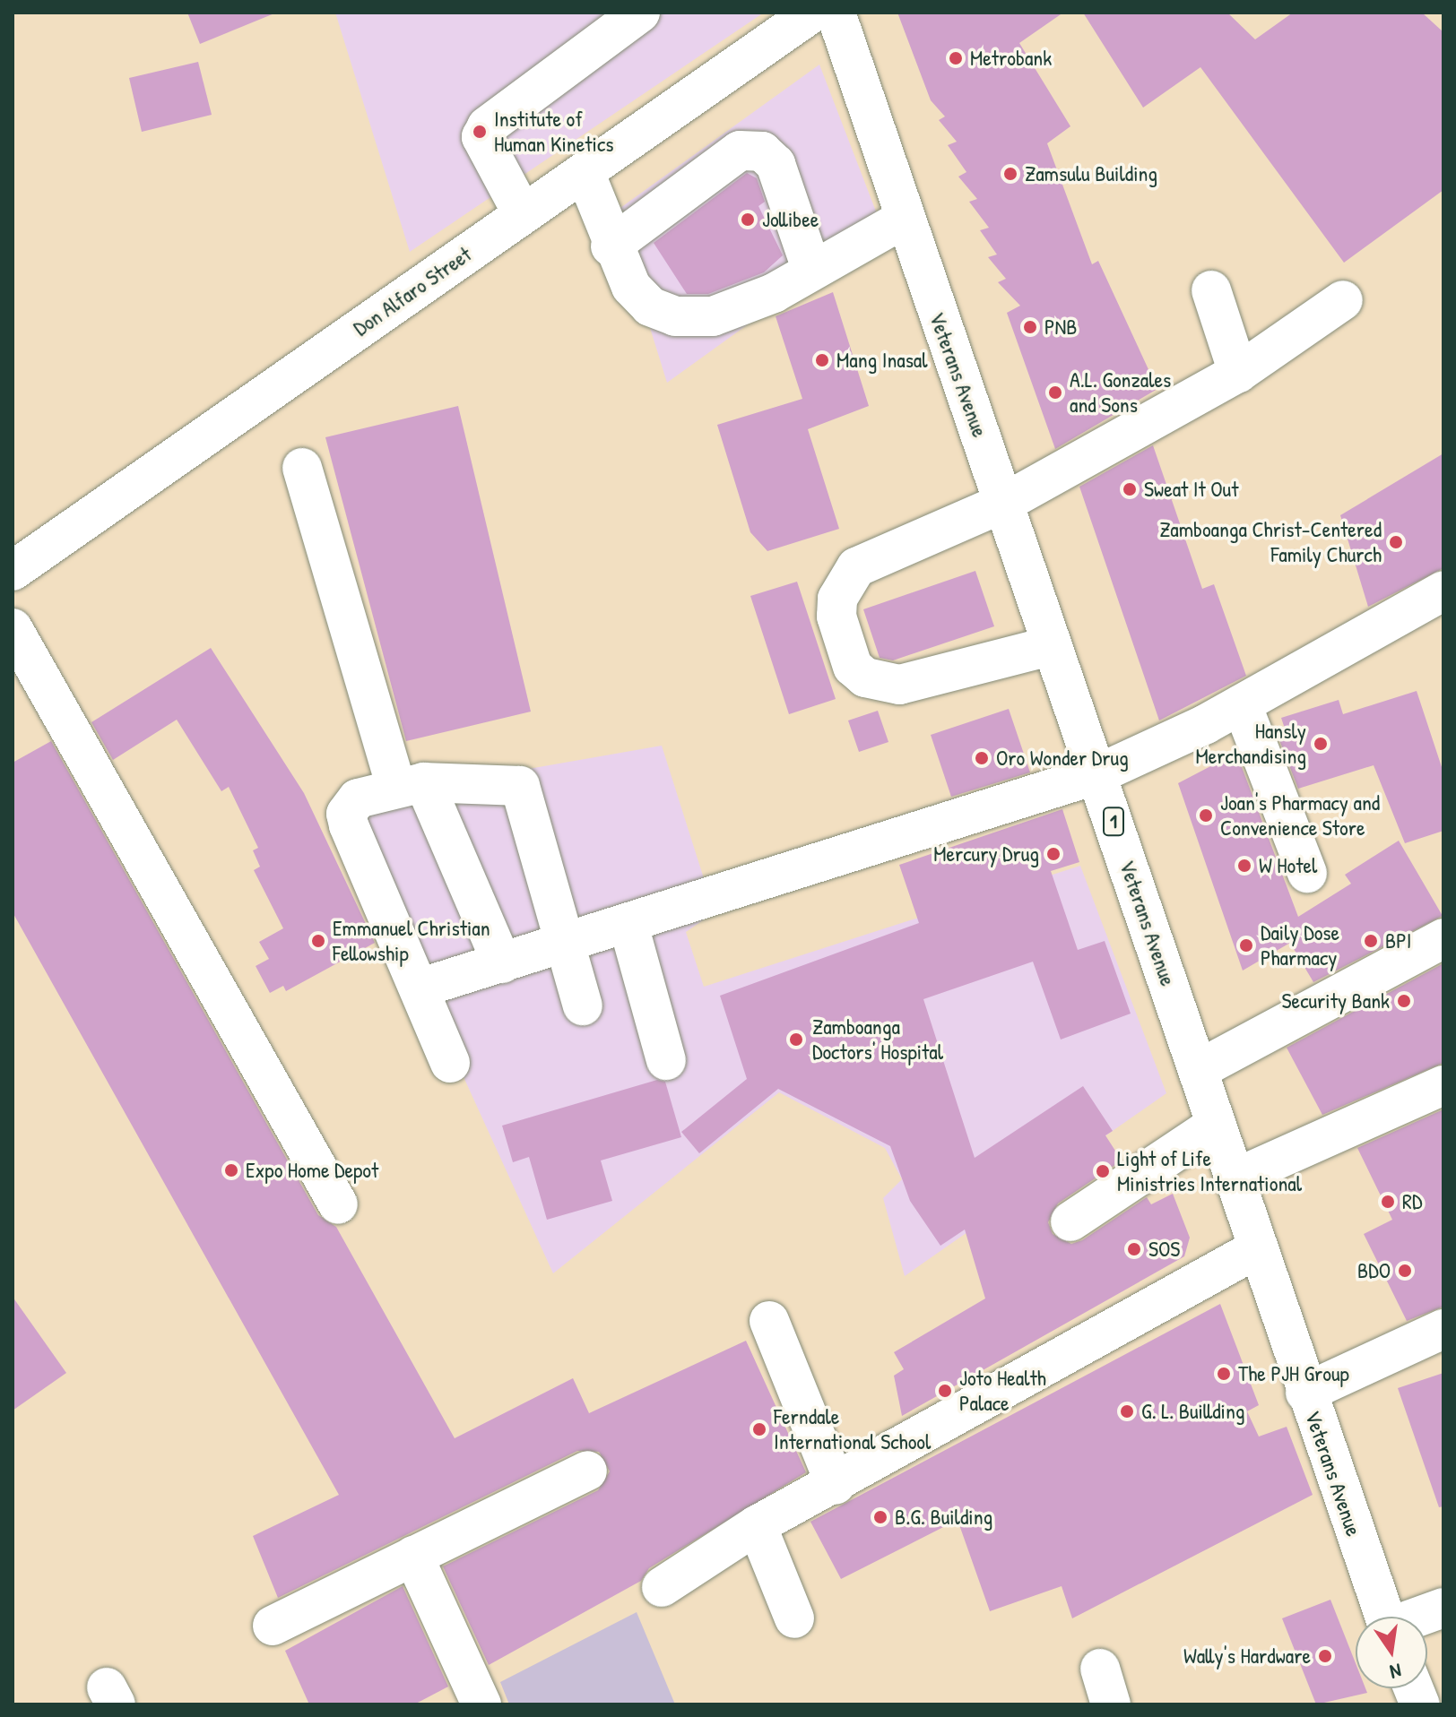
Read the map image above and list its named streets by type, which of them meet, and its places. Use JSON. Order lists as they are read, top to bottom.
{
  "streets": {
    "main road": ["Don Alfaro Street", "Veterans Avenue", "1"]
  },
  "places": [
    "Metrobank",
    "Institute of Human Kinetics",
    "Zamsulu Building",
    "Jollibee",
    "PNB",
    "Mang Inasal",
    "A.L. Gonzales and Sons",
    "Sweat It Out",
    "Zamboanga Christ-Centered Family Church",
    "Hansly Merchandising",
    "Oro Wonder Drug",
    "Joan's Pharmacy and Convenience Store",
    "Mercury Drug",
    "W Hotel",
    "Emmanuel Christian Fellowship",
    "BPI",
    "Daily Dose Pharmacy",
    "Security Bank",
    "Zamboanga Doctors' Hospital",
    "Expo Home Depot",
    "Light of Life Ministries International",
    "RD",
    "SOS",
    "BDO",
    "The PJH Group",
    "Joto Health Palace",
    "G. L. Buillding",
    "Ferndale International School",
    "B.G. Building",
    "Wally's Hardware"
  ],
  "north": "bottom"
}
